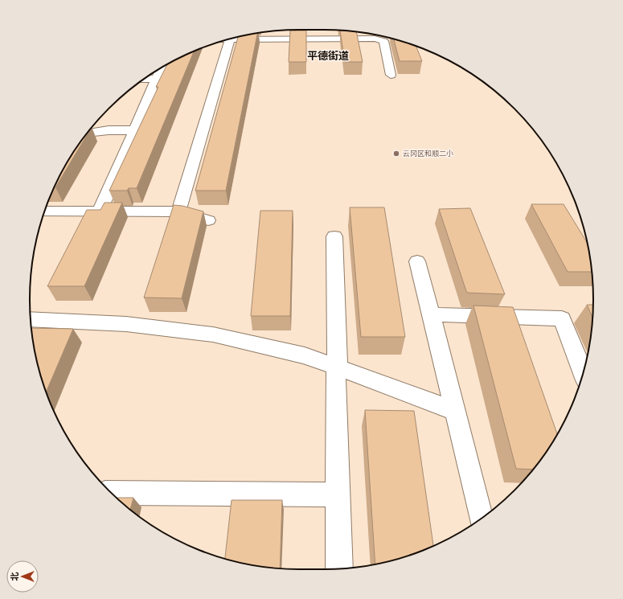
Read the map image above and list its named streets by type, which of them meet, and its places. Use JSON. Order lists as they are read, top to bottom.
{
  "districts": ["平德街道"],
  "places": ["云冈区和顺二小"],
  "north": "left"
}
